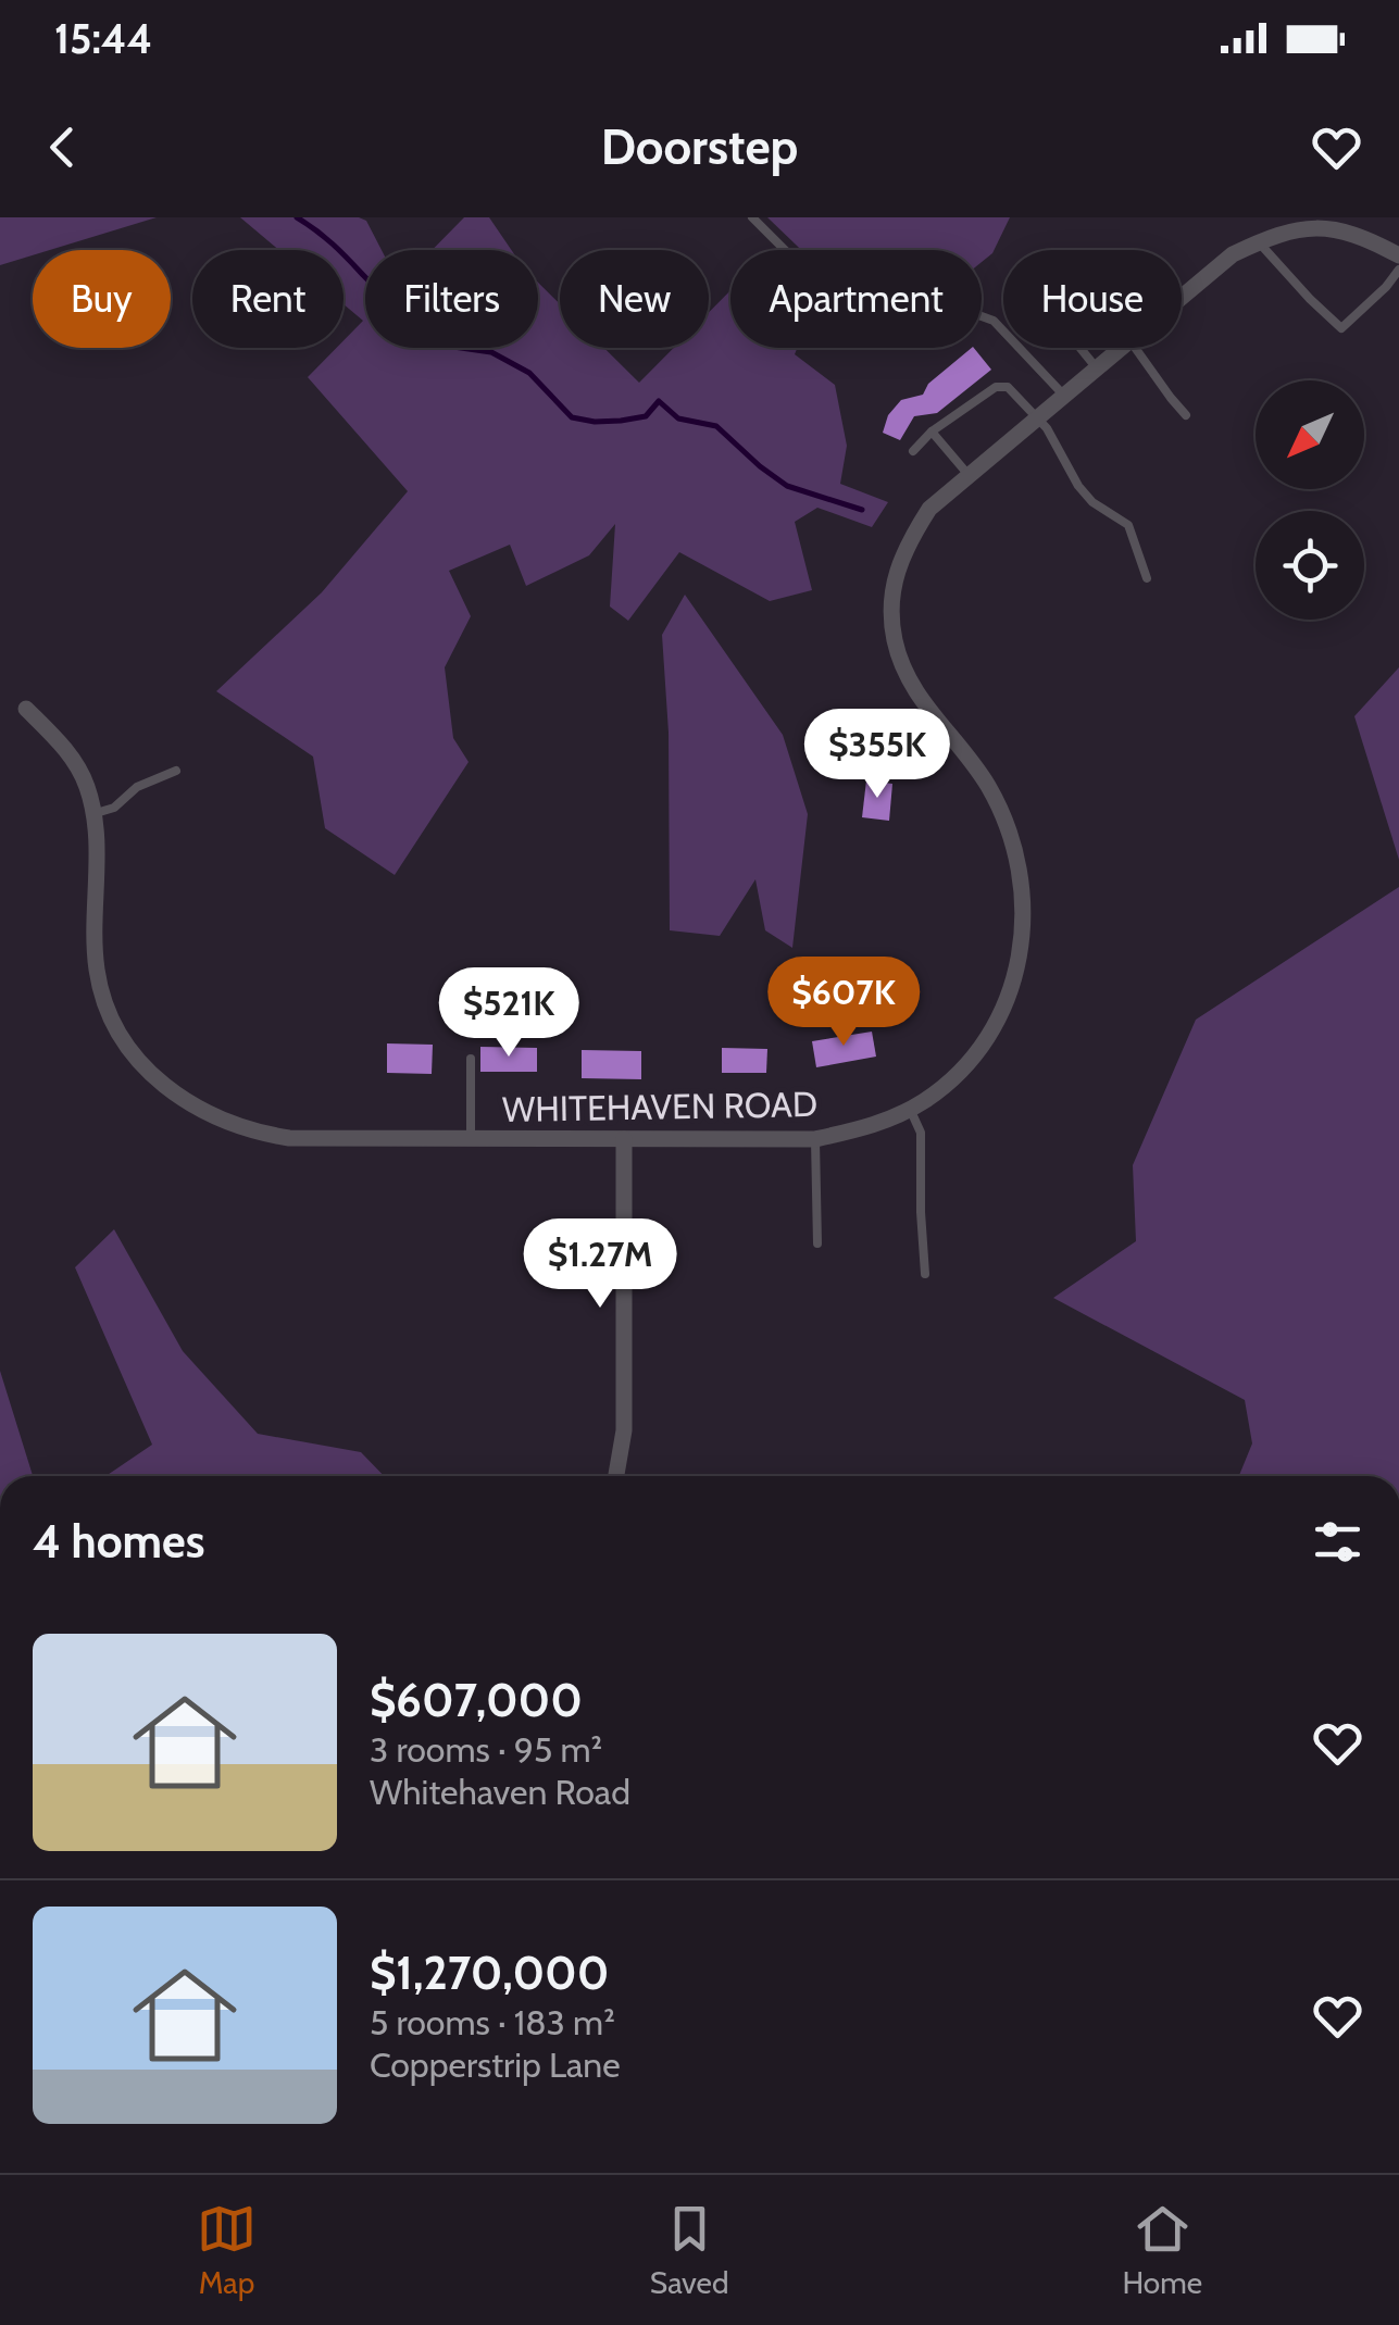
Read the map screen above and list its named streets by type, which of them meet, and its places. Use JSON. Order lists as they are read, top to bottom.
{
  "streets": {
    "street": ["WHITEHAVEN ROAD"]
  },
  "north": "bottom left",
  "page": {
    "status": "15:44",
    "header": "Doorstep",
    "chip": [
      "Buy",
      "Rent",
      "Filters",
      "New",
      "Apartment",
      "House"
    ],
    "price": [
      "$355K",
      "$607K",
      "$521K",
      "$1.27M"
    ],
    "heading": "4 homes",
    "list": [
      {
        "name": "$607,000",
        "note": "3 rooms · 95 m² · Whitehaven Road"
      },
      {
        "name": "$1,270,000",
        "note": "5 rooms · 183 m² · Copperstrip Lane"
      }
    ],
    "tabs": ["Map", "Saved", "Home"]
  }
}
